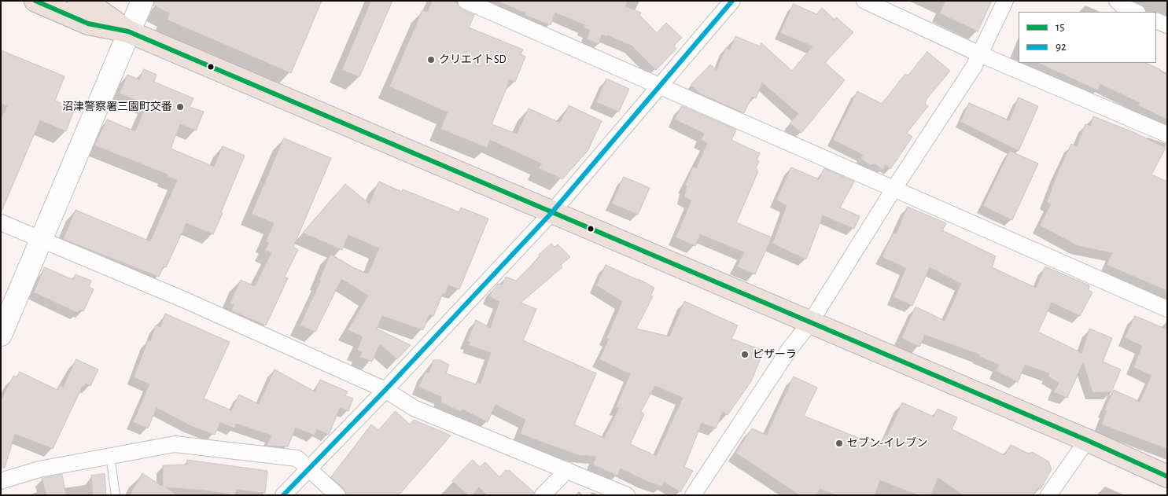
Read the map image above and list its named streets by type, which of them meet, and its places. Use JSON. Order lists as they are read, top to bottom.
{
  "places": [
    "クリエイトSD",
    "沼津警察署三園町交番",
    "ピザーラ",
    "セブン-イレブン"
  ],
  "lines": ["transit line 15", "transit line 92"],
  "legend": ["15", "92"]
}
